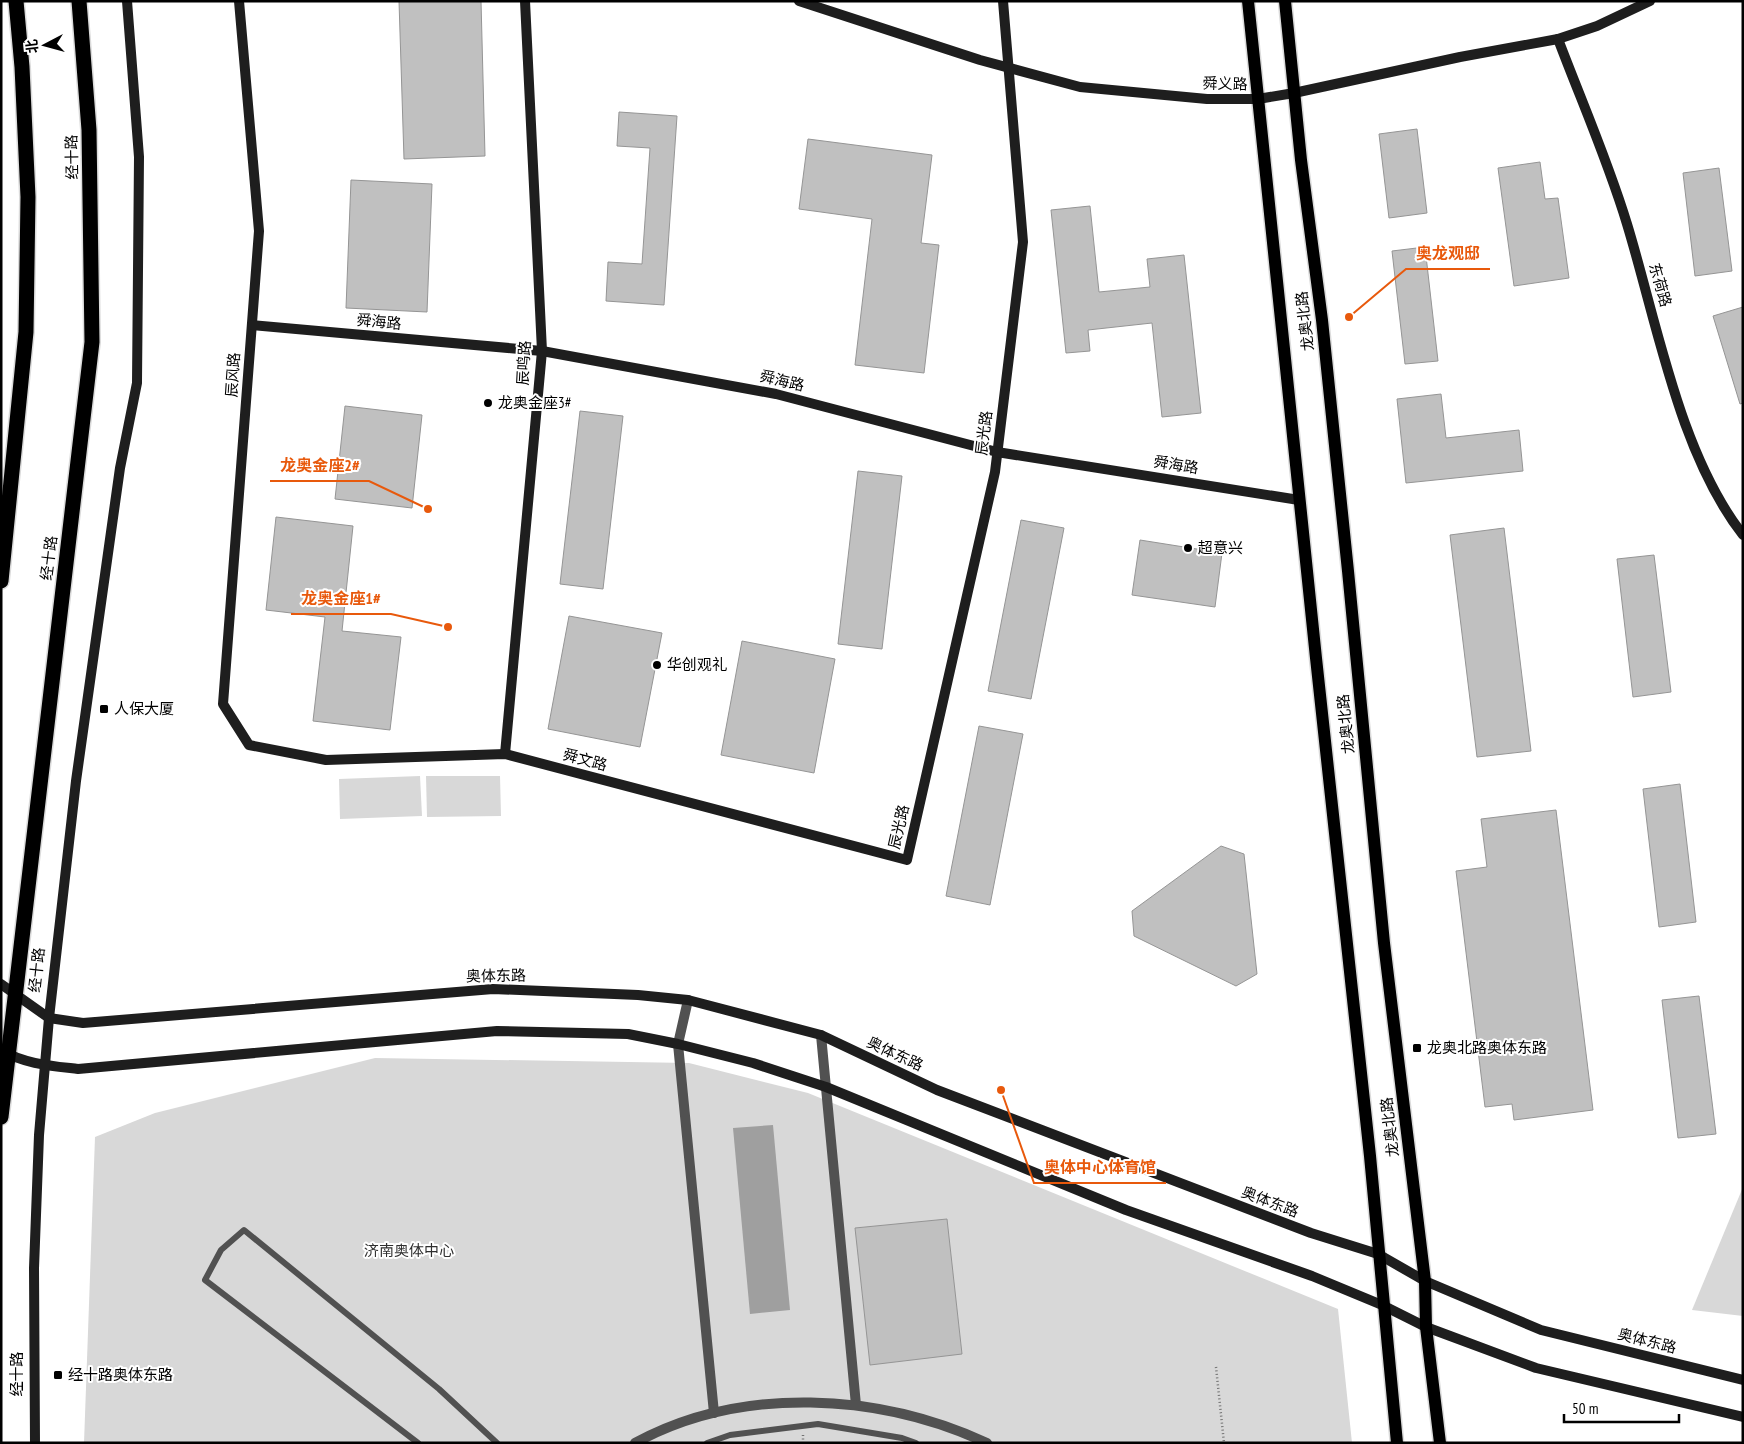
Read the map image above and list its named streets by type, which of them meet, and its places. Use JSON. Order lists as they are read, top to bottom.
{
  "streets": {
    "highway": ["经十路"],
    "main road": ["龙奥北路"],
    "street": [
      "舜义路",
      "东荷路",
      "舜海路",
      "辰鸣路",
      "辰风路",
      "辰光路",
      "舜文路",
      "奥体东路"
    ]
  },
  "crossings": [
    ["舜义路", "东荷路"],
    ["舜义路", "龙奥北路"],
    ["舜义路", "辰光路"],
    ["经十路", "奥体东路"],
    ["龙奥北路", "舜海路"],
    ["龙奥北路", "奥体东路"],
    ["舜海路", "辰鸣路"],
    ["舜海路", "辰风路"],
    ["舜海路", "辰光路"],
    ["辰鸣路", "舜文路"],
    ["辰风路", "舜文路"],
    ["辰光路", "舜文路"]
  ],
  "parks": ["济南奥体中心"],
  "places": {
    "other": [
      "奥龙观邸",
      "龙奥金座3#",
      "龙奥金座2#",
      "超意兴",
      "龙奥金座1#",
      "华创观礼",
      "奥体中心体育馆"
    ],
    "transit": ["人保大厦", "龙奥北路奥体东路", "经十路奥体东路"]
  },
  "scale_bar": "50 m",
  "north": "left"
}
